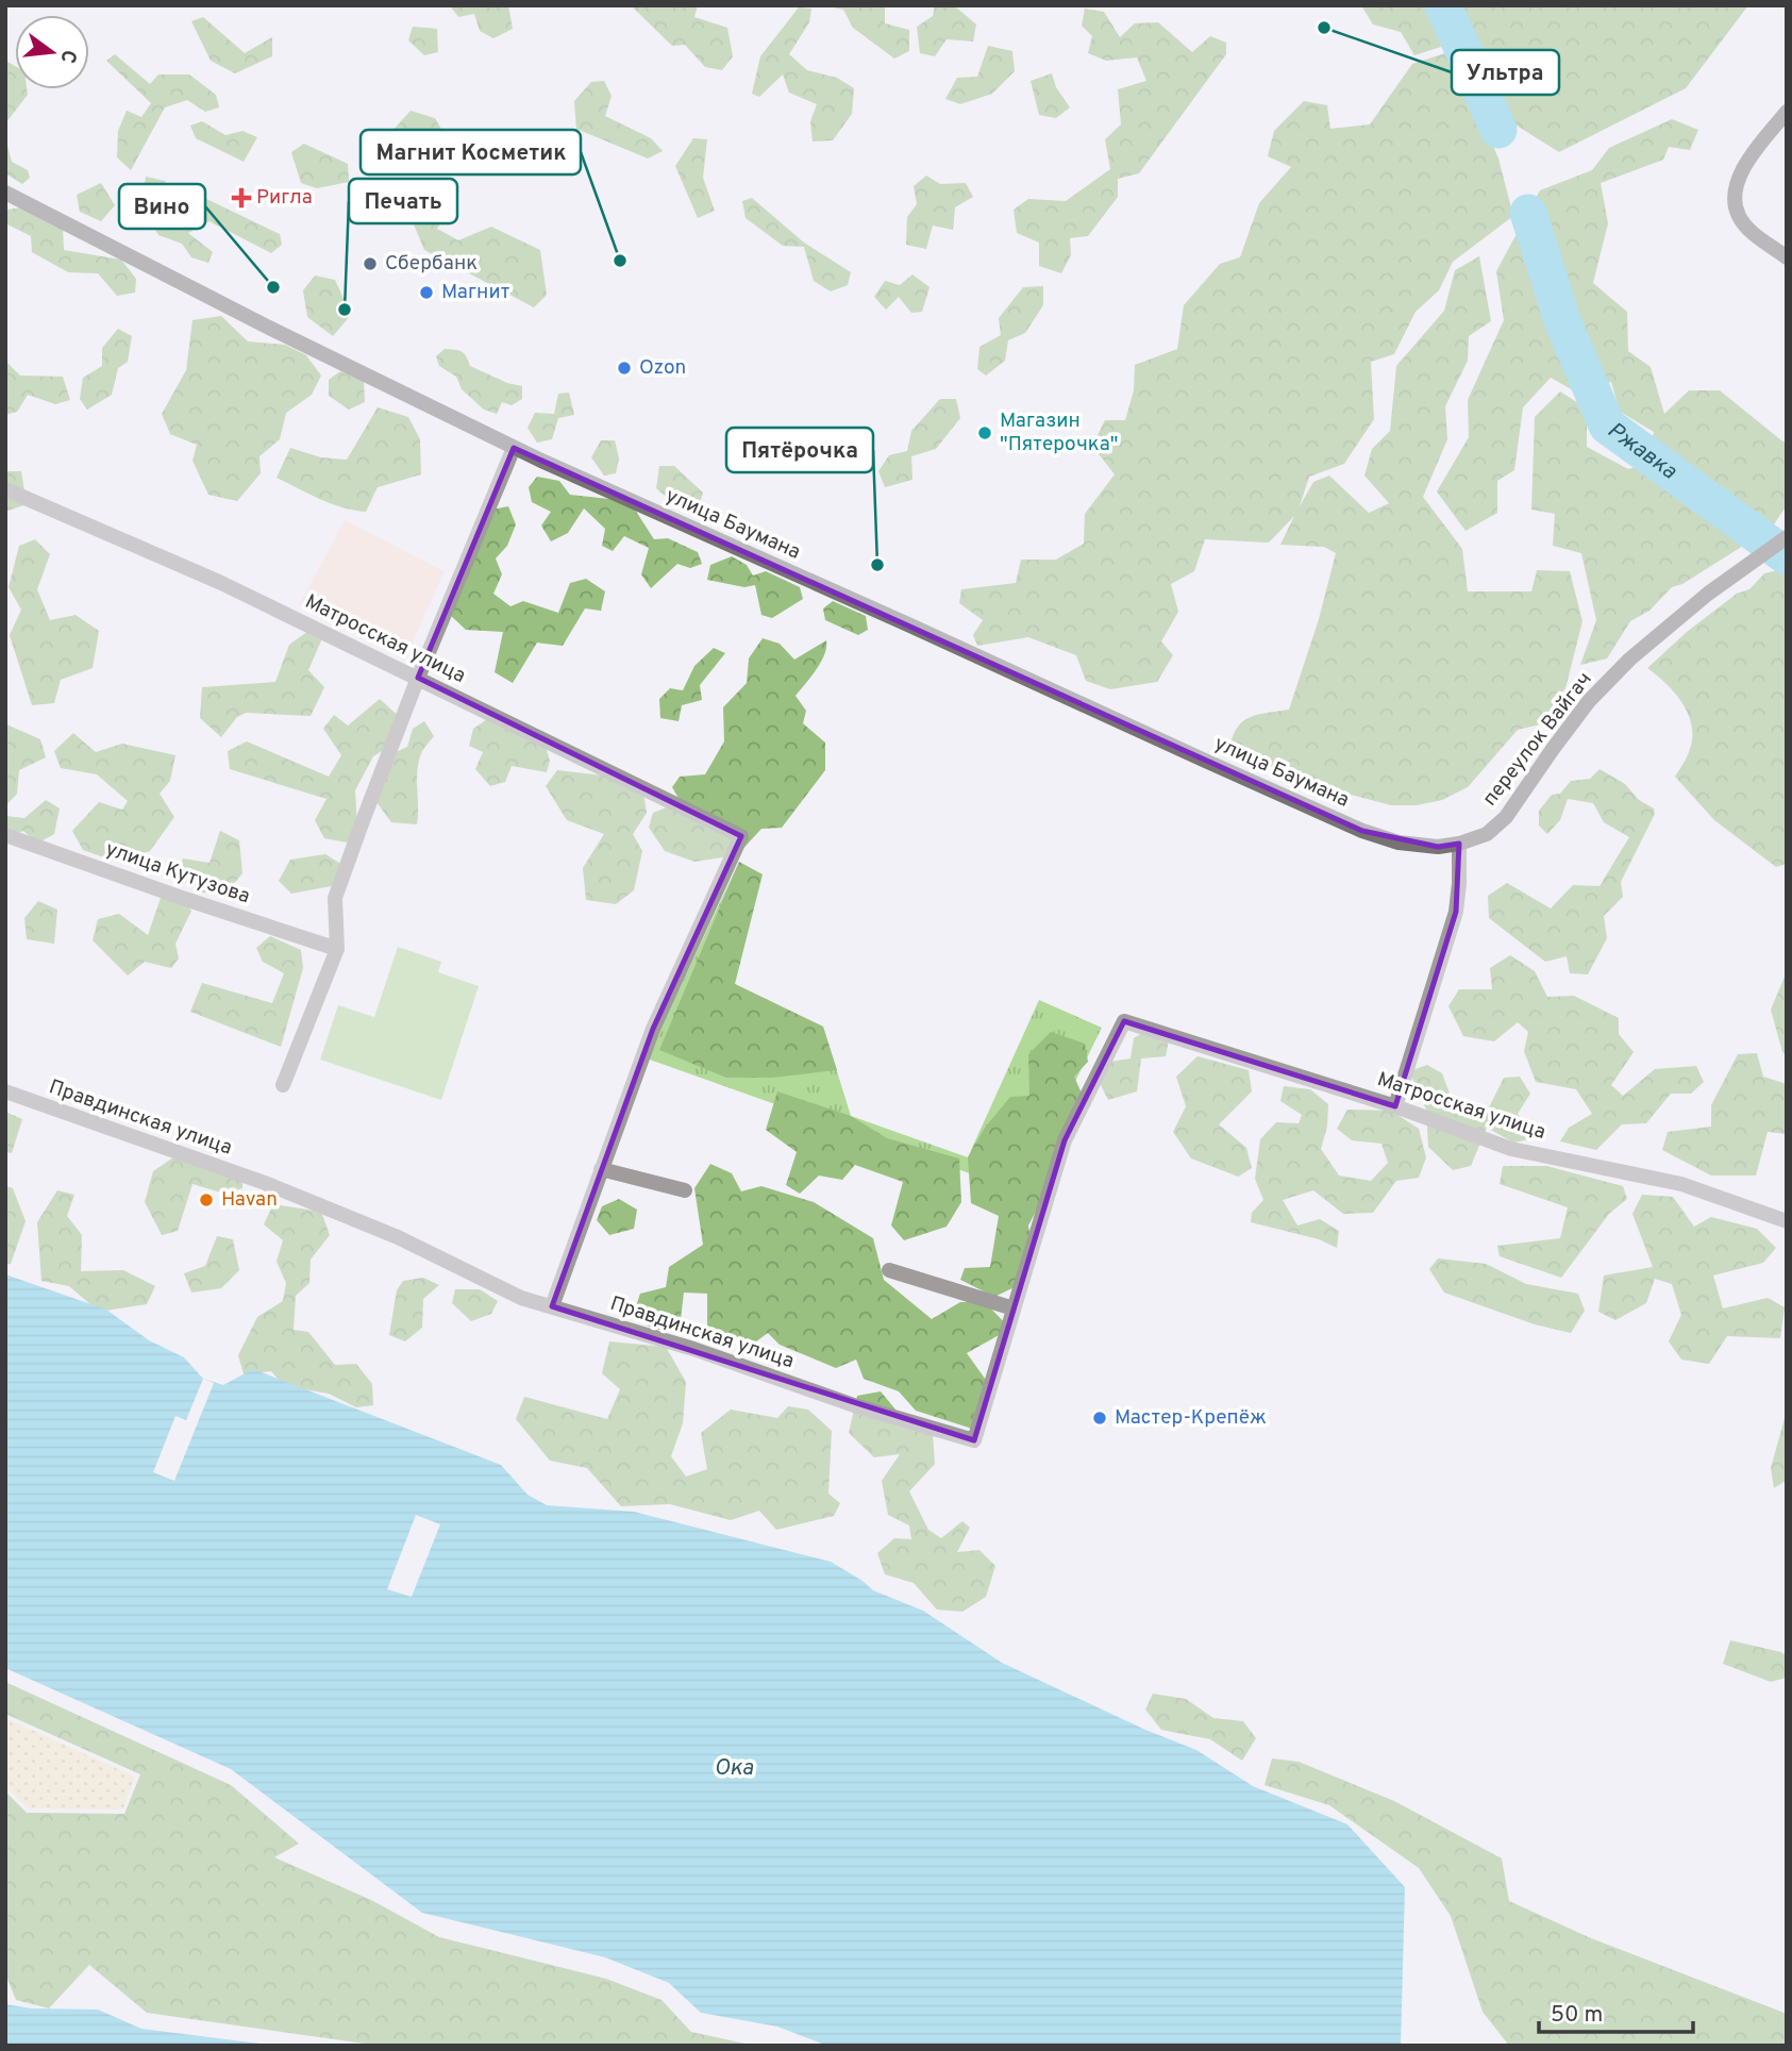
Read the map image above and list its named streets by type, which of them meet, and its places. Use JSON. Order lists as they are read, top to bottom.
{
  "streets": {
    "street": [
      "улица Баумана",
      "Матросская улица",
      "переулок Вайгач",
      "улица Кутузова",
      "Правдинская улица"
    ]
  },
  "crossings": [
    ["улица Баумана", "переулок Вайгач"],
    ["Матросская улица", "Правдинская улица"]
  ],
  "water": ["Ржавка", "Ока"],
  "places": {
    "other": [
      "Ультра",
      "Магнит Косметик",
      "Сбербанк",
      "Вино",
      "Магнит",
      "Печать",
      "Ozon",
      "Магазин \"Пятерочка\"",
      "Пятёрочка",
      "Havan",
      "Мастер-Крепёж"
    ],
    "health": ["Ригла"]
  },
  "scale_bar": "50 m",
  "north": "right"
}
